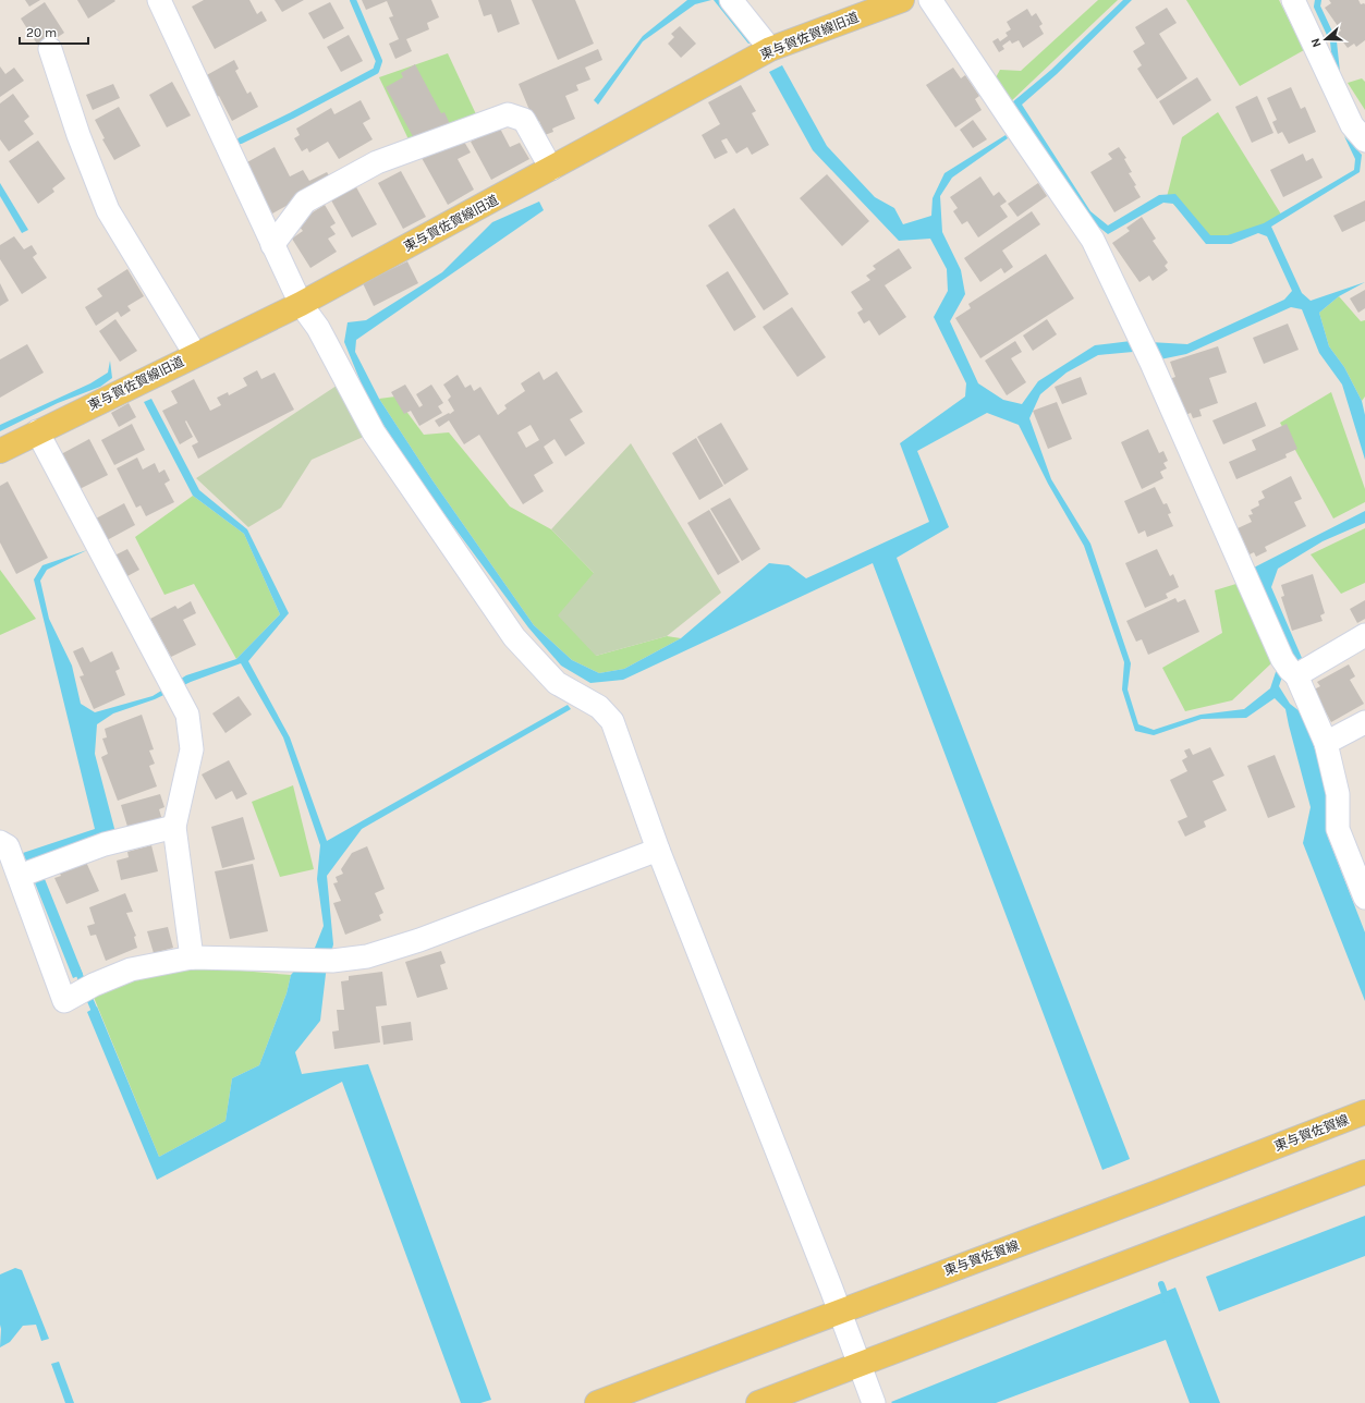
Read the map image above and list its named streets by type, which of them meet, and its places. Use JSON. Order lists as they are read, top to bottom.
{
  "streets": {
    "main road": ["東与賀佐賀線旧道", "東与賀佐賀線"]
  },
  "scale_bar": "20 m",
  "north": "left"
}
